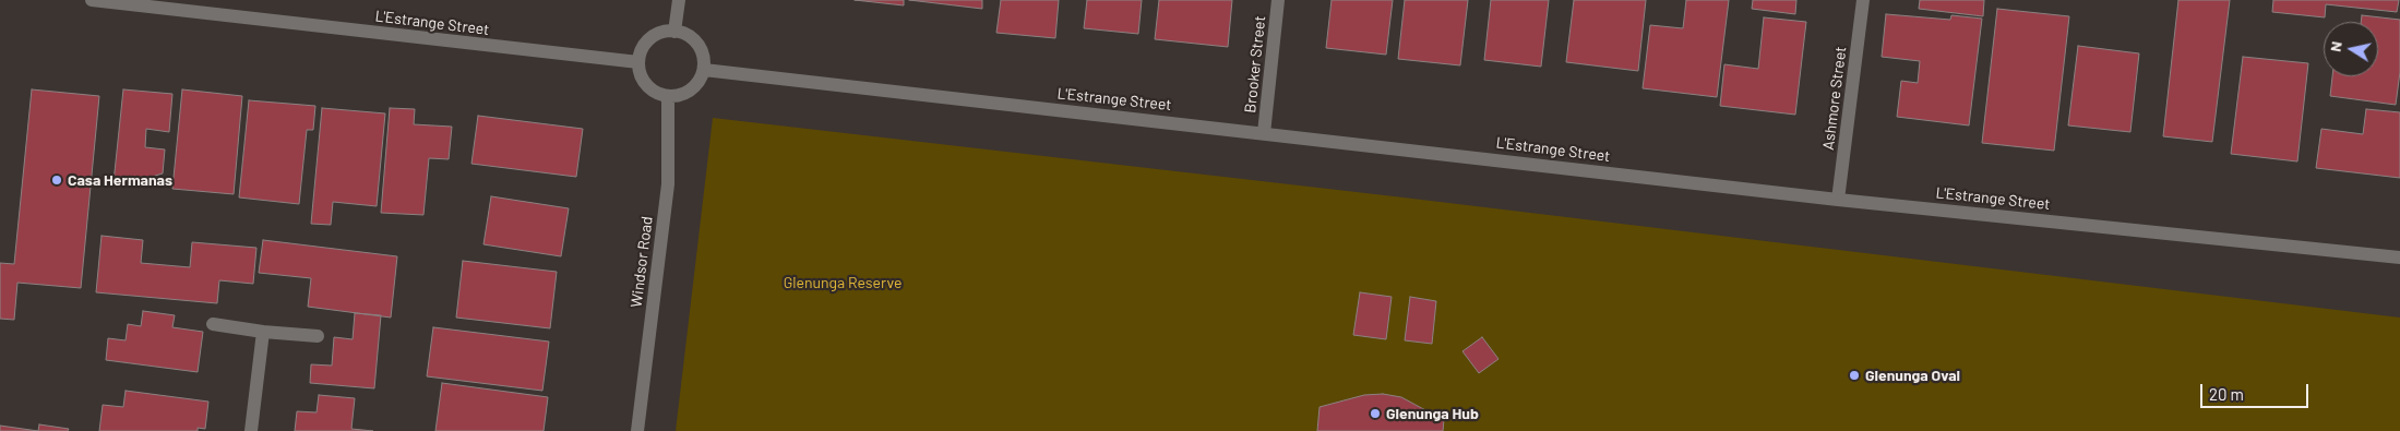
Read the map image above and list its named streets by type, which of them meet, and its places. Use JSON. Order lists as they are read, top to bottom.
{
  "streets": {
    "street": [
      "L'Estrange Street",
      "Brooker Street",
      "Ashmore Street",
      "Windsor Road"
    ]
  },
  "crossings": [
    ["L'Estrange Street", "Brooker Street"],
    ["L'Estrange Street", "Ashmore Street"],
    ["L'Estrange Street", "Windsor Road"]
  ],
  "parks": ["Glenunga Reserve"],
  "places": ["Casa Hermanas", "Glenunga Oval", "Glenunga Hub"],
  "scale_bar": "20 m",
  "north": "left"
}
